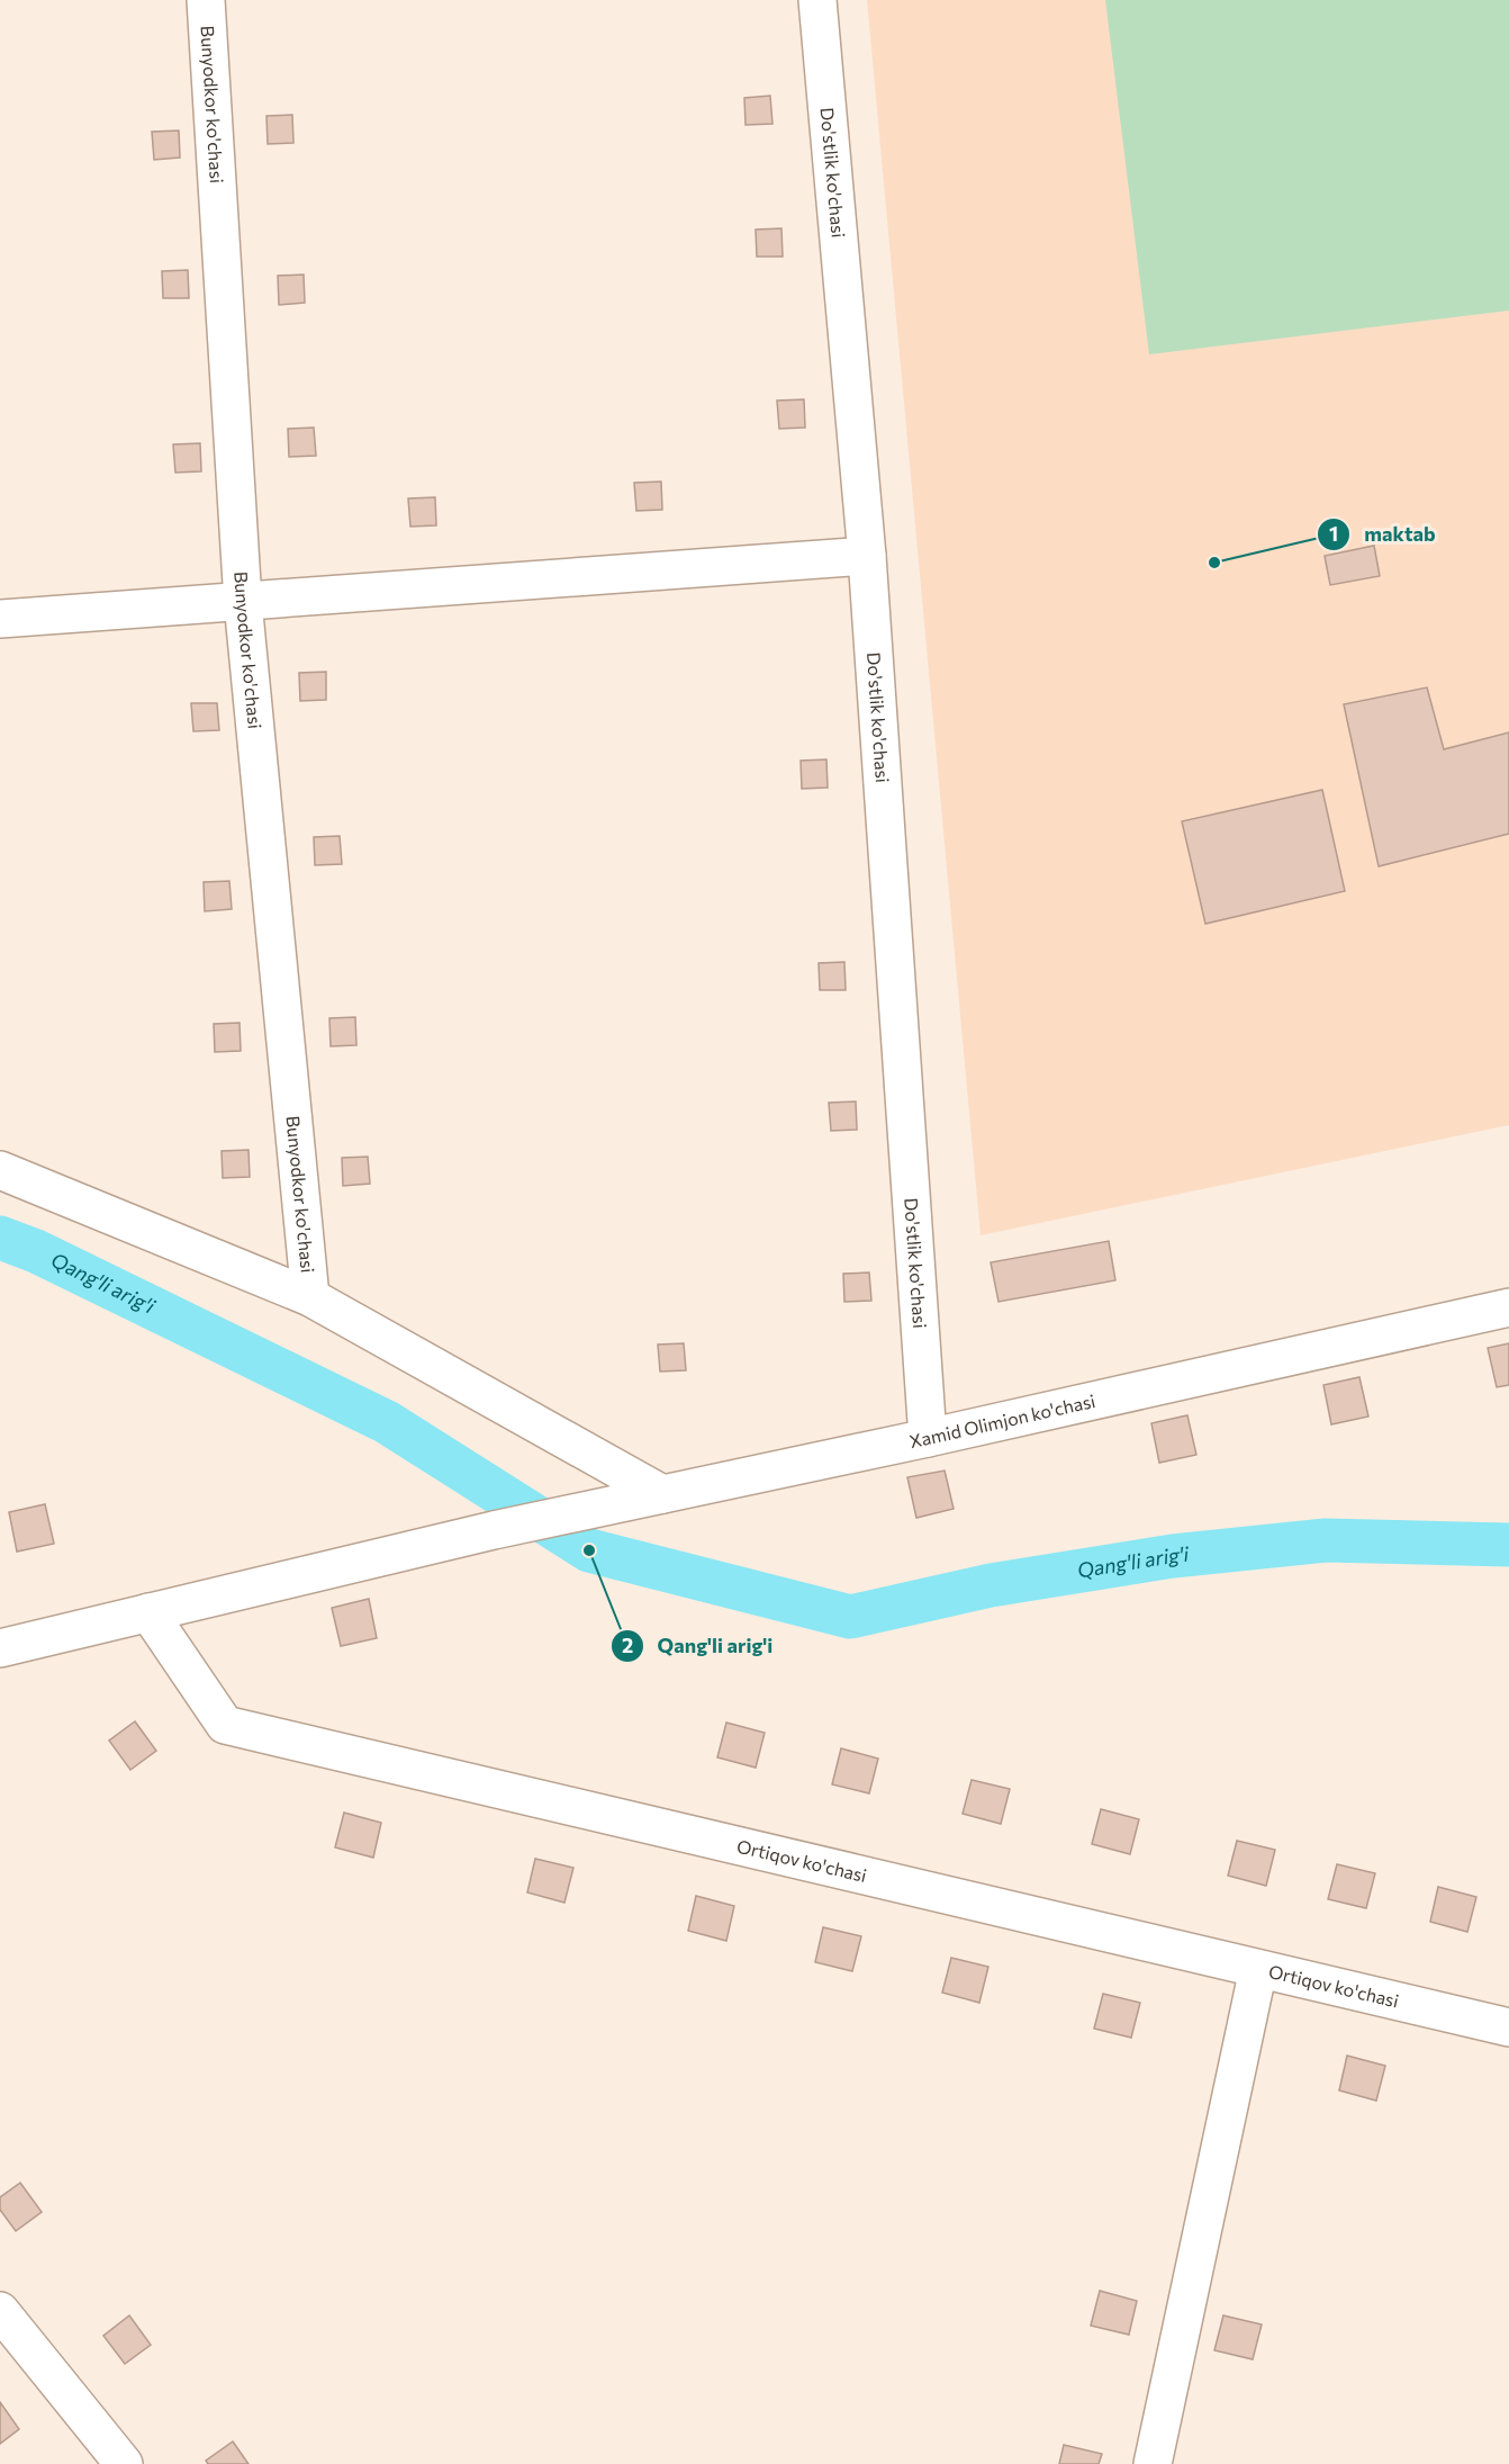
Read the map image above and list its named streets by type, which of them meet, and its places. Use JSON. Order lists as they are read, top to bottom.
{
  "streets": {
    "street": [
      "Bunyodkor ko'chasi",
      "Do'stlik ko'chasi",
      "Xamid Olimjon ko'chasi",
      "Ortiqov ko'chasi"
    ]
  },
  "crossings": [
    ["Do'stlik ko'chasi", "Xamid Olimjon ko'chasi"],
    ["Xamid Olimjon ko'chasi", "Ortiqov ko'chasi"]
  ],
  "water": ["Qang'li arig'i"],
  "places": ["maktab", "Qang'li arig'i"]
}
